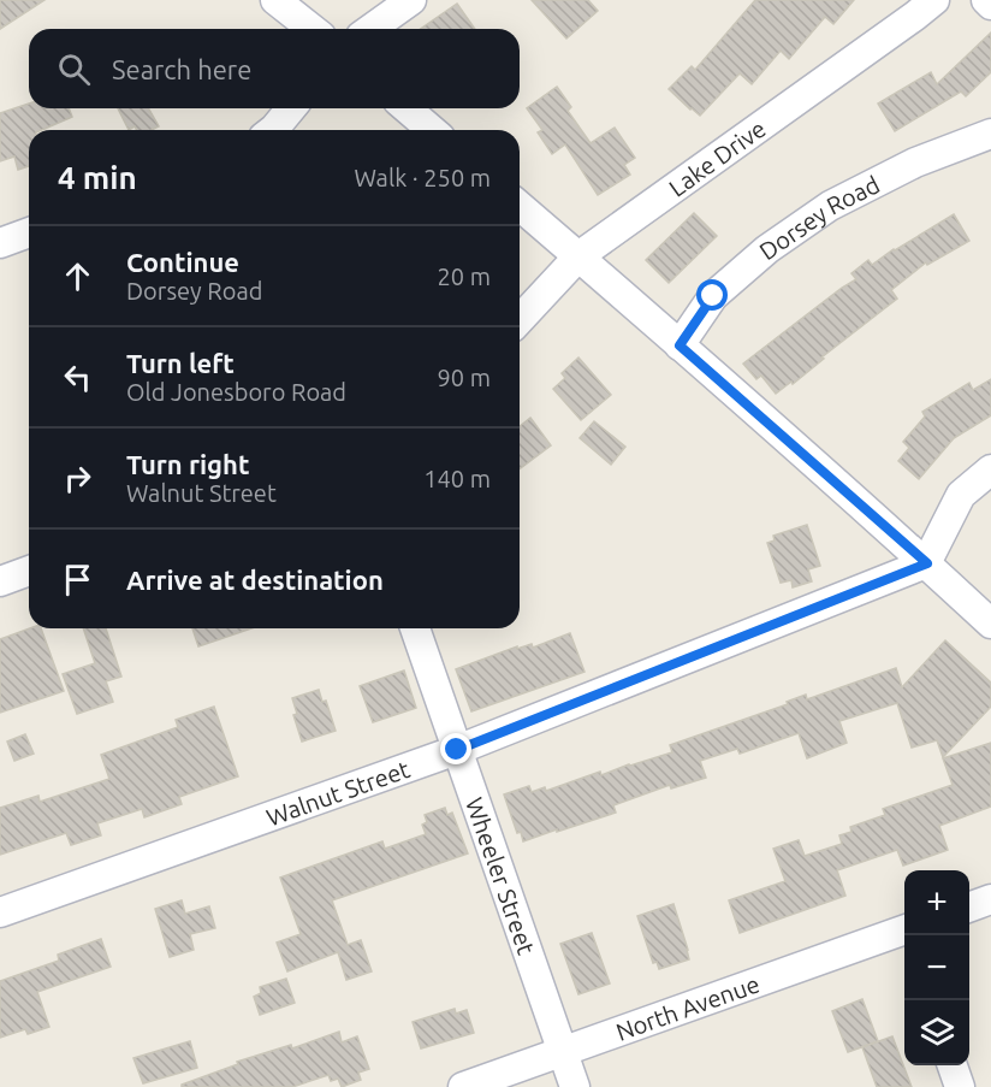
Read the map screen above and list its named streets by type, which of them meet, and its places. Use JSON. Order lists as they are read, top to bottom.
{
  "streets": {
    "street": [
      "Lake Drive",
      "Dorsey Road",
      "Walnut Street",
      "Wheeler Street",
      "North Avenue"
    ]
  },
  "crossings": [
    ["Walnut Street", "Wheeler Street"],
    ["Wheeler Street", "North Avenue"]
  ],
  "page": {
    "search": "Search here",
    "heading": ["4 min", "Walk · 250 m"],
    "list": [
      ["Continue", "Dorsey Road", "20 m"],
      ["Turn left", "Old Jonesboro Road", "90 m"],
      ["Turn right", "Walnut Street", "140 m"],
      "Arrive at destination"
    ],
    "map_buttons": ["+", "−"]
  }
}
